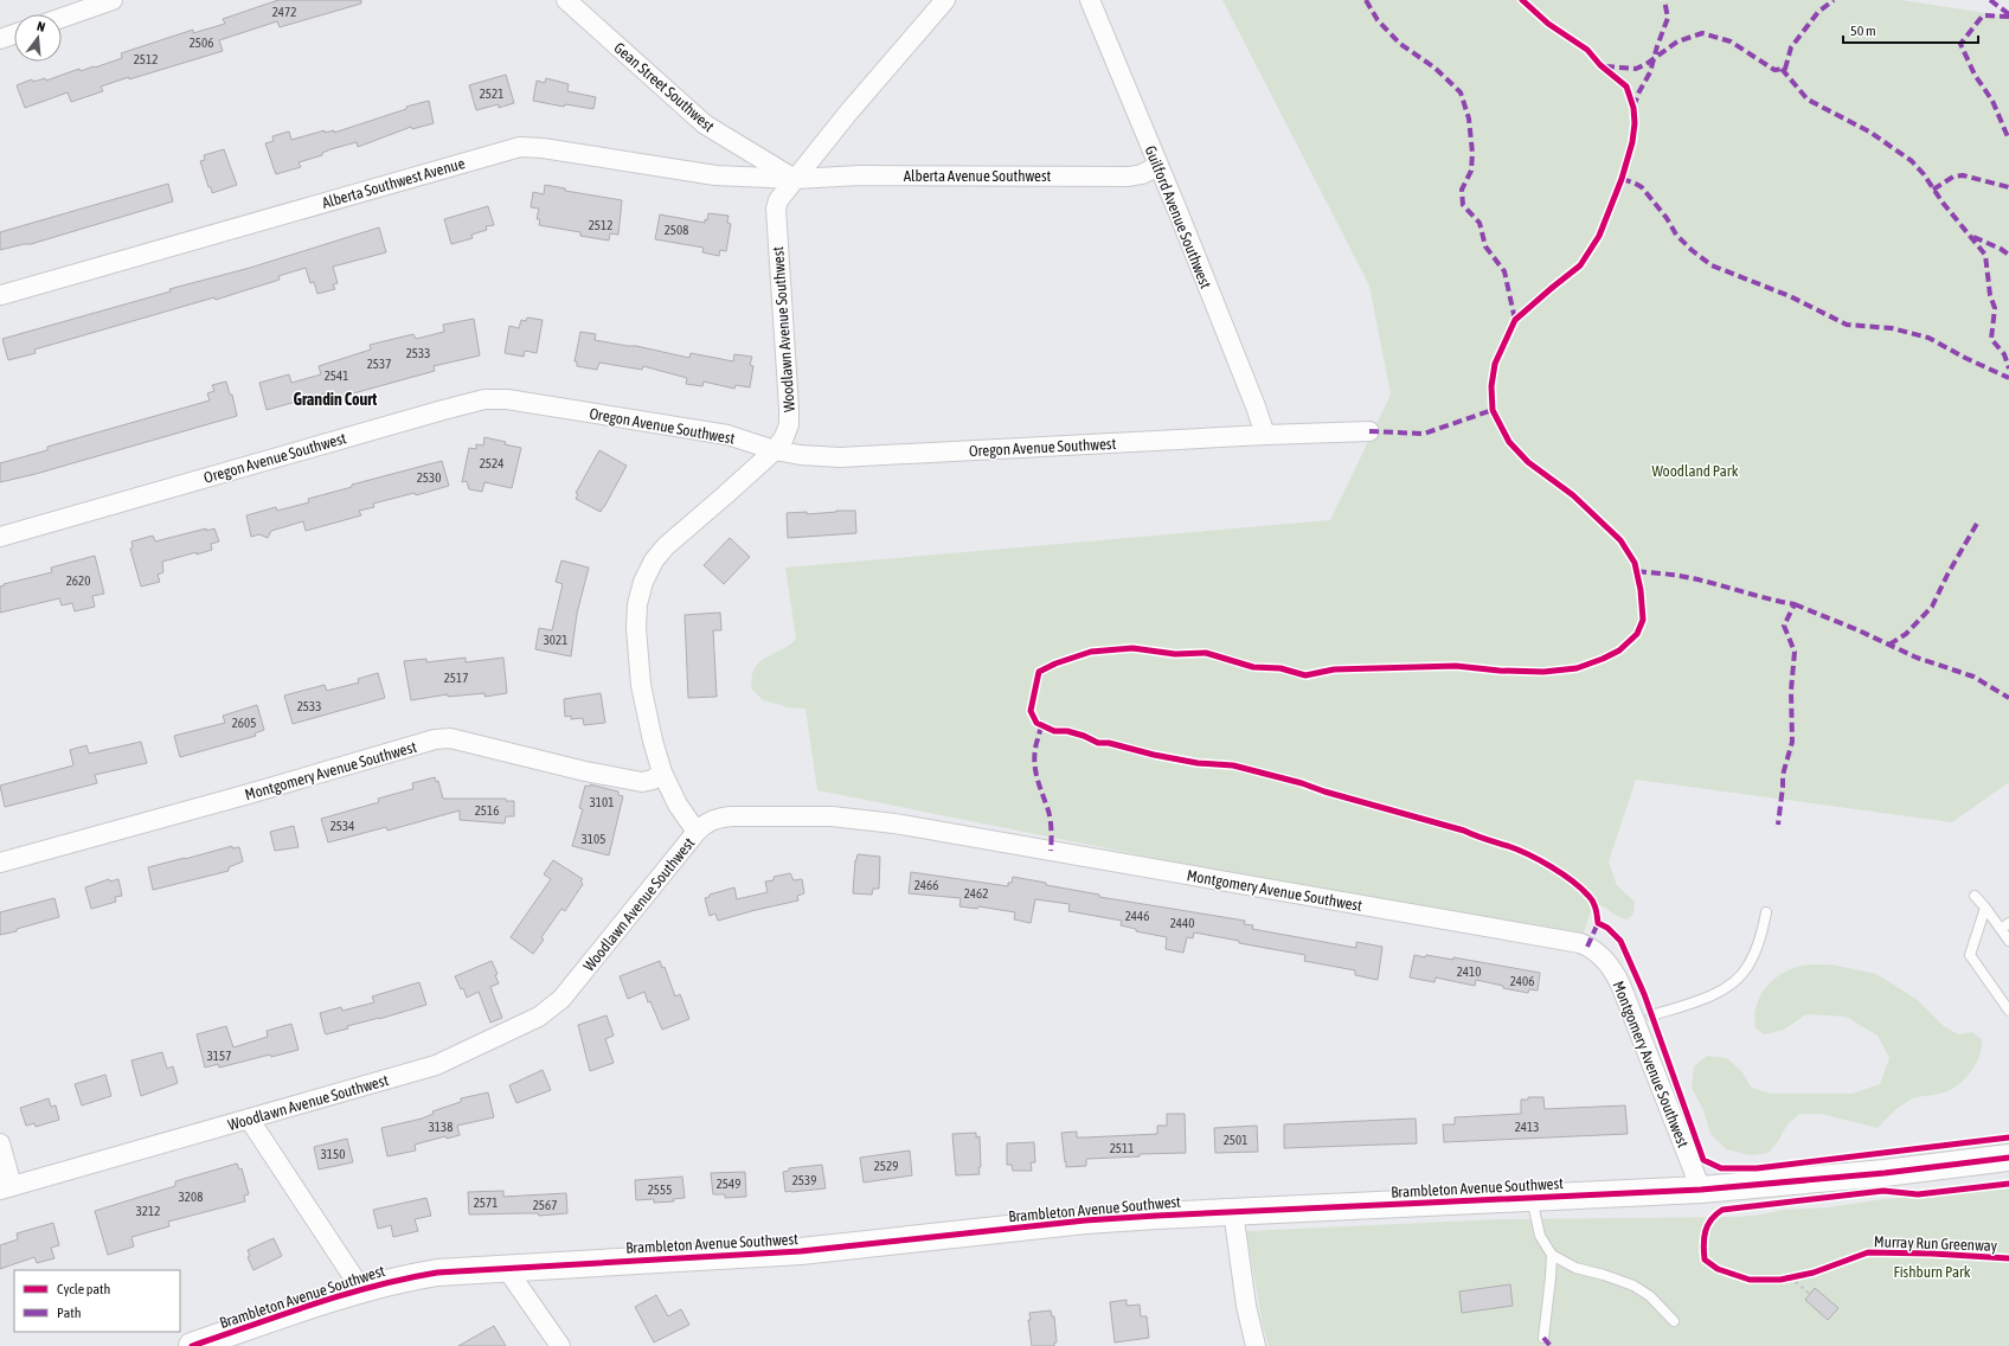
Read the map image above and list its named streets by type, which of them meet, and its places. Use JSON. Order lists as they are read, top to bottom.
{
  "streets": {
    "main road": ["Brambleton Avenue Southwest"],
    "street": [
      "Gean Street Southwest",
      "Alberta Avenue Southwest",
      "Alberta Southwest Avenue",
      "Guilford Avenue Southwest",
      "Woodlawn Avenue Southwest",
      "Oregon Avenue Southwest",
      "Montgomery Avenue Southwest"
    ],
    "cycle path": ["Murray Run Greenway"]
  },
  "crossings": [
    ["Gean Street Southwest", "Alberta Avenue Southwest"],
    ["Gean Street Southwest", "Alberta Southwest Avenue"],
    ["Gean Street Southwest", "Woodlawn Avenue Southwest"],
    ["Alberta Avenue Southwest", "Alberta Southwest Avenue"],
    ["Alberta Avenue Southwest", "Guilford Avenue Southwest"],
    ["Alberta Avenue Southwest", "Woodlawn Avenue Southwest"],
    ["Alberta Southwest Avenue", "Woodlawn Avenue Southwest"],
    ["Guilford Avenue Southwest", "Oregon Avenue Southwest"],
    ["Woodlawn Avenue Southwest", "Oregon Avenue Southwest"],
    ["Woodlawn Avenue Southwest", "Montgomery Avenue Southwest"],
    ["Montgomery Avenue Southwest", "Brambleton Avenue Southwest"]
  ],
  "districts": ["Grandin Court"],
  "parks": ["Woodland Park", "Fishburn Park"],
  "house_numbers": [
    "2472",
    "2506",
    "2512",
    "2521",
    "2512",
    "2508",
    "2533",
    "2537",
    "2541",
    "2524",
    "2530",
    "2620",
    "3021",
    "2517",
    "2533",
    "2605",
    "3101",
    "2516",
    "2534",
    "3105",
    "2466",
    "2462",
    "2446",
    "2440",
    "2410",
    "2406",
    "3157",
    "3138",
    "2413",
    "2501",
    "2511",
    "3150",
    "2529",
    "2539",
    "2549",
    "2555",
    "3208",
    "2571",
    "2567",
    "3212"
  ],
  "legend": ["Cycle path", "Path"],
  "scale_bar": "50 m",
  "north": "top"
}
